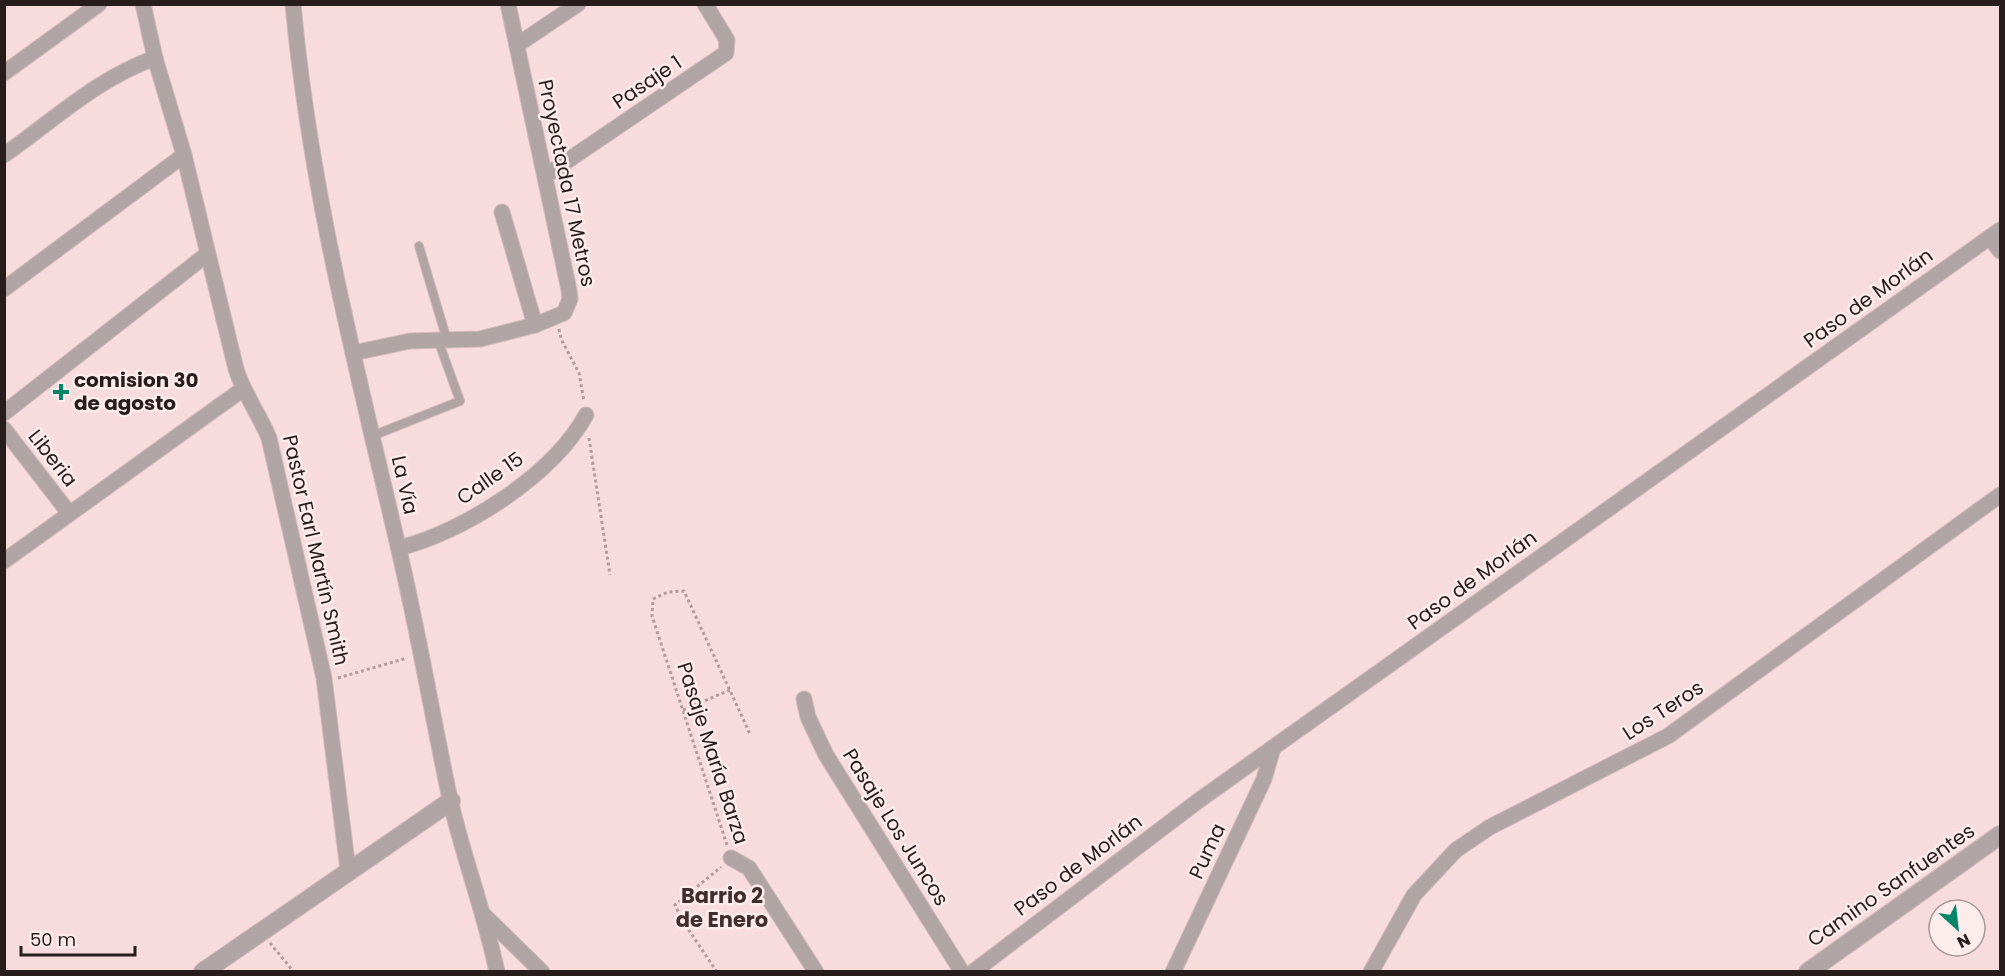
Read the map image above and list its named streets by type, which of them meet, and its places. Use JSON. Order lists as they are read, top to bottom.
{
  "streets": {
    "street": [
      "Pasaje 1",
      "Proyectada 17 Metros",
      "Paso de Morlán",
      "Liberia",
      "Calle 15",
      "La Vía",
      "Pastor Earl Martín Smith",
      "Los Teros",
      "Pasaje Los Juncos",
      "Puma",
      "Camino Sanfuentes"
    ],
    "path": ["Pasaje María Barza"]
  },
  "crossings": [
    ["Pasaje 1", "Proyectada 17 Metros"],
    ["Paso de Morlán", "Puma"],
    ["Calle 15", "La Vía"]
  ],
  "districts": ["Barrio 2 de Enero"],
  "places": {
    "health": ["comision 30 de agosto"]
  },
  "scale_bar": "50 m",
  "north": "bottom right"
}
